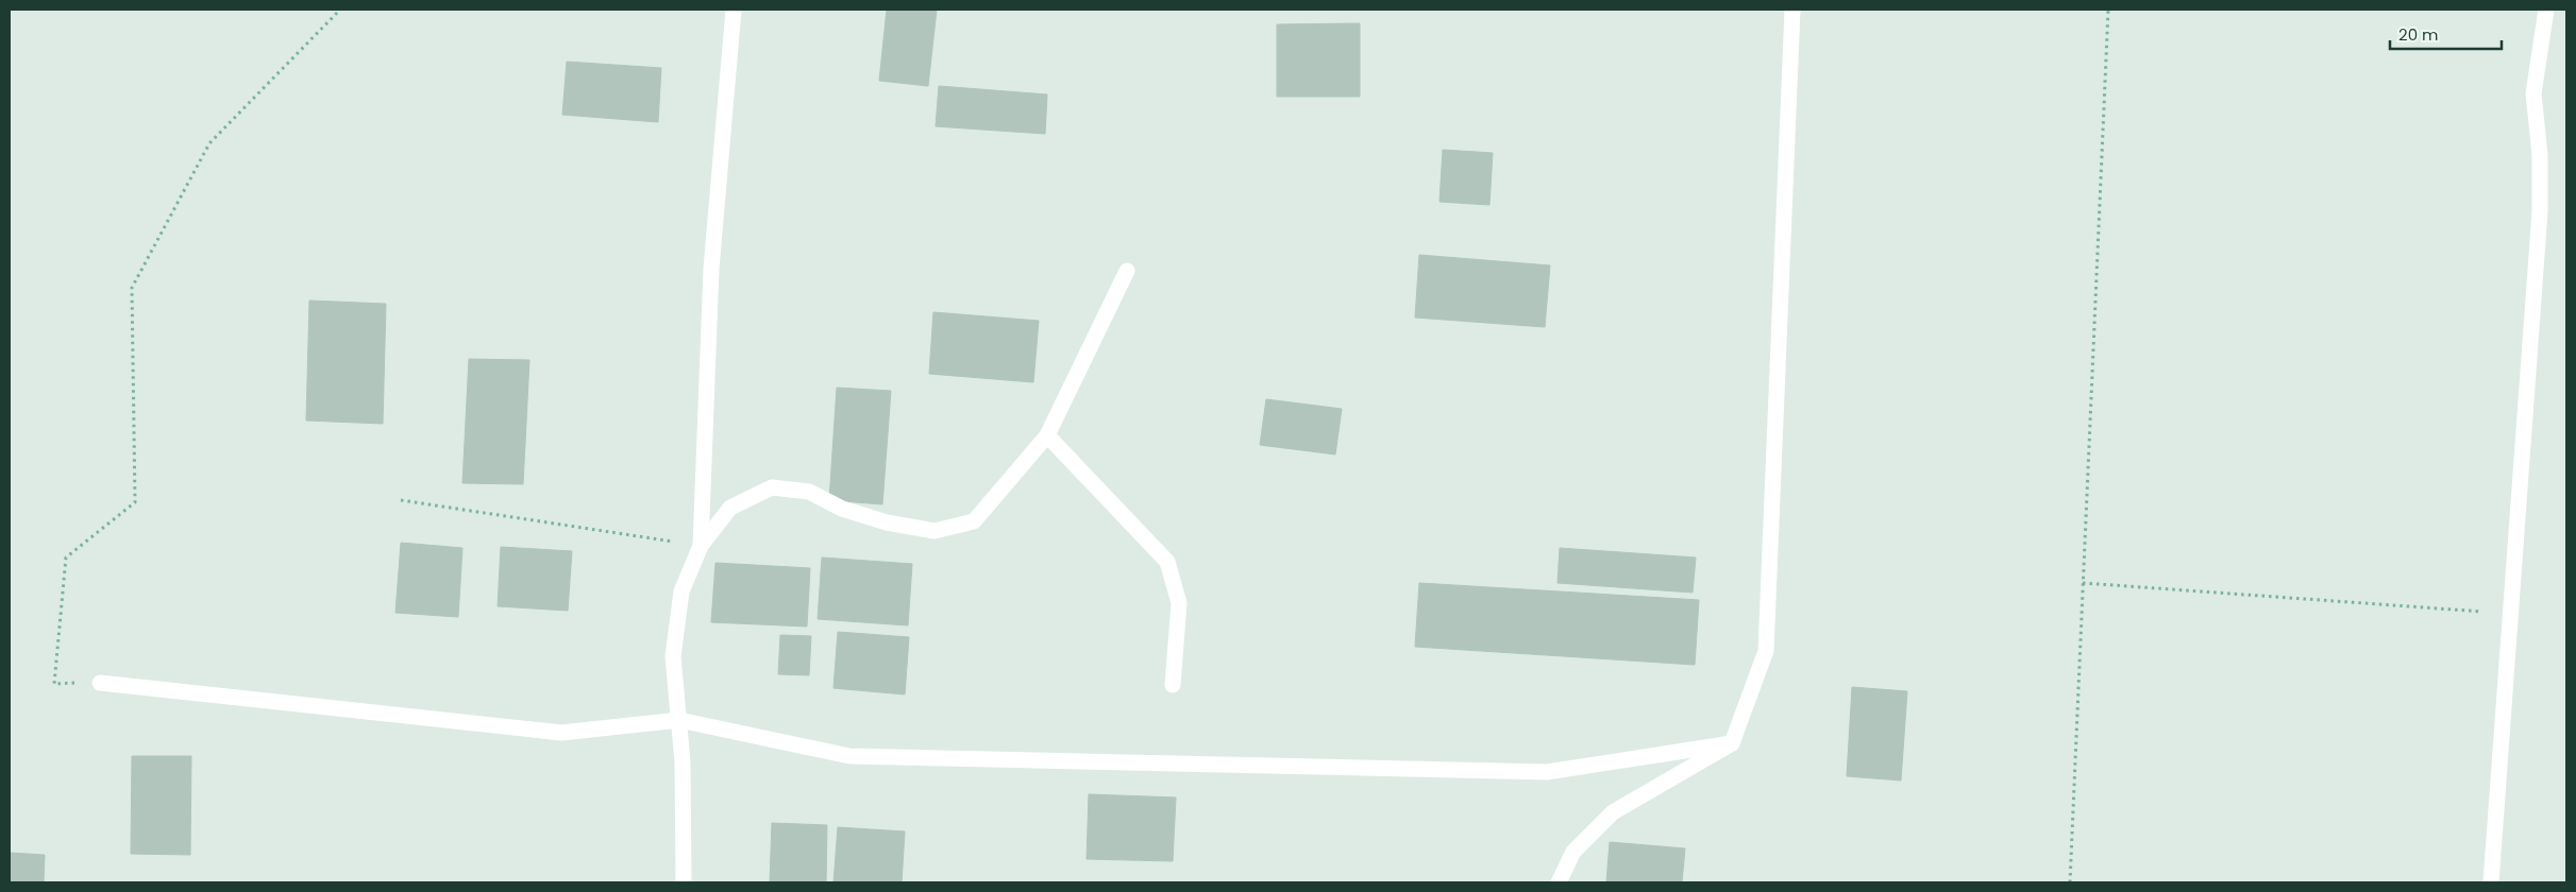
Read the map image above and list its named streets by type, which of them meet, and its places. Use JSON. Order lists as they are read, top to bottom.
{
  "scale_bar": "20 m"
}
